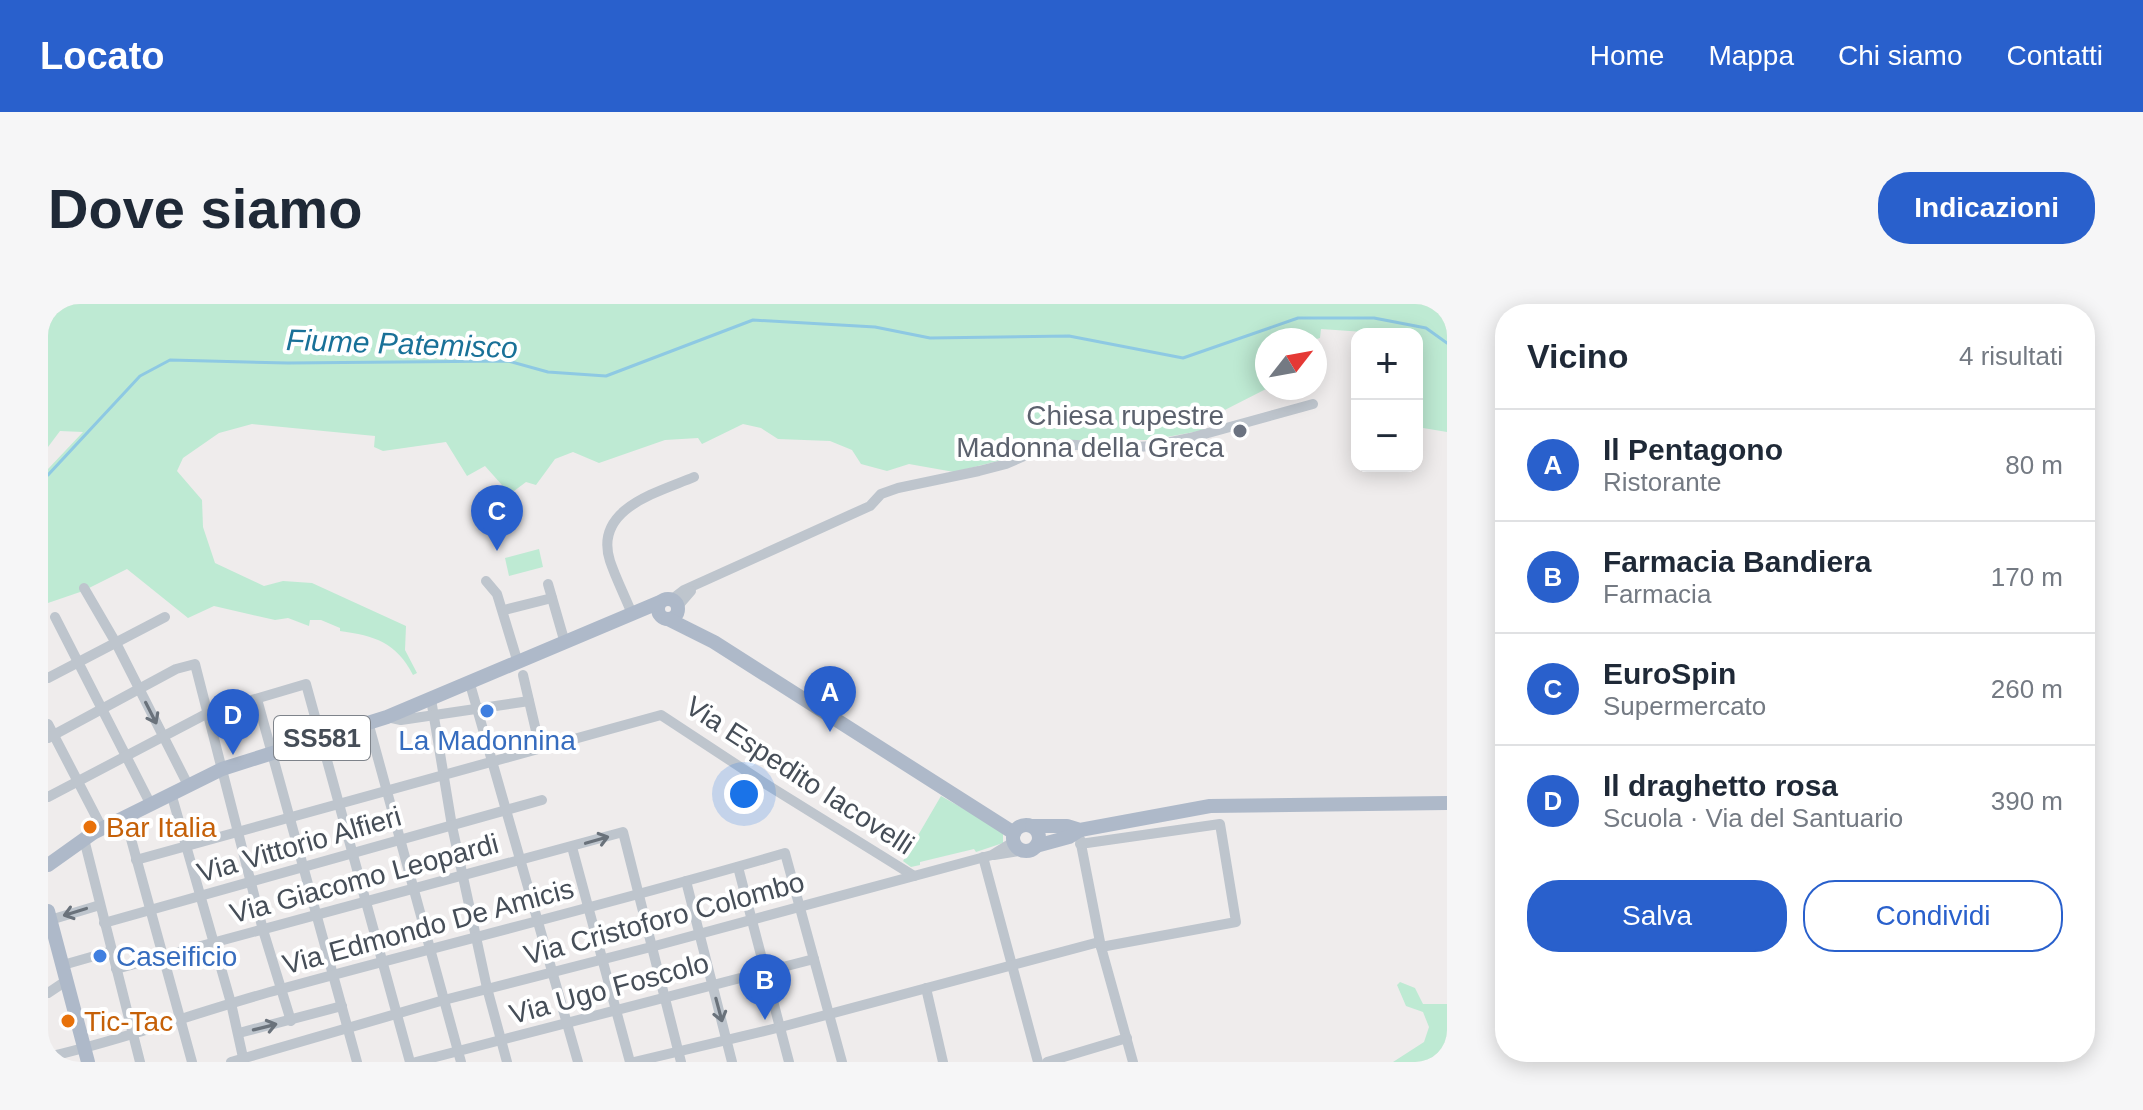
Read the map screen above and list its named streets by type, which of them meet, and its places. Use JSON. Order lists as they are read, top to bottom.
{
  "streets": {
    "main road": ["SS581"],
    "street": [
      "Via Espedito Iacovelli",
      "Via Vittorio Alfieri",
      "Via Giacomo Leopardi",
      "Via Cristoforo Colombo",
      "Via Edmondo De Amicis",
      "Via Ugo Foscolo"
    ]
  },
  "crossings": [
    ["Via Espedito Iacovelli", "Via Cristoforo Colombo"],
    ["Via Giacomo Leopardi", "Via Edmondo De Amicis"],
    ["Via Cristoforo Colombo", "Via Edmondo De Amicis"]
  ],
  "water": ["Fiume Patemisco"],
  "places": [
    "Chiesa rupestre Madonna della Greca",
    "La Madonnina",
    "Bar Italia",
    "Caseificio",
    "Tic-Tac"
  ],
  "north": "top right",
  "page": {
    "header": "Locato",
    "nav": [
      "Home",
      "Mappa",
      "Chi siamo",
      "Contatti"
    ],
    "buttons": [
      "Indicazioni",
      ["Salva", "Condividi"]
    ],
    "title": "Dove siamo",
    "heading": ["Vicino", "4 risultati"],
    "map_buttons": ["+", "−"],
    "list": [
      {
        "mark": "A",
        "name": "Il Pentagono",
        "note": "Ristorante",
        "value": "80 m"
      },
      {
        "mark": "B",
        "name": "Farmacia Bandiera",
        "note": "Farmacia",
        "value": "170 m"
      },
      {
        "mark": "C",
        "name": "EuroSpin",
        "note": "Supermercato",
        "value": "260 m"
      },
      {
        "mark": "D",
        "name": "Il draghetto rosa",
        "note": "Scuola · Via del Santuario",
        "value": "390 m"
      }
    ],
    "pins": [
      "C",
      "A",
      "D",
      "B"
    ]
  }
}
